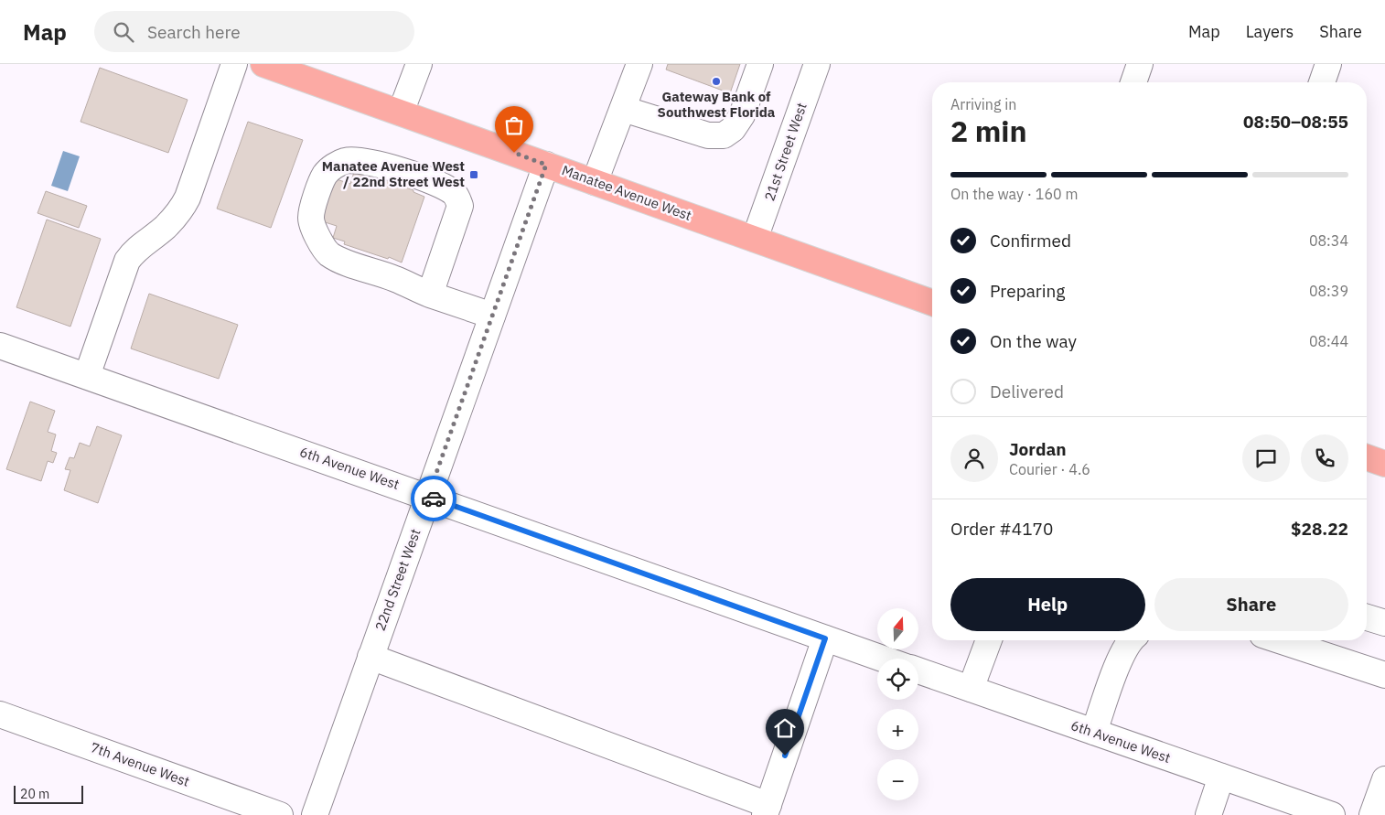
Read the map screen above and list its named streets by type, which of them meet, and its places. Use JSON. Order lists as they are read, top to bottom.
{
  "streets": {
    "main road": ["Manatee Avenue West"],
    "street": [
      "21st Street West",
      "6th Avenue West",
      "22nd Street West",
      "7th Avenue West"
    ]
  },
  "crossings": [
    ["21st Street West", "Manatee Avenue West"],
    ["Manatee Avenue West", "22nd Street West"],
    ["6th Avenue West", "22nd Street West"]
  ],
  "places": {
    "other": ["Gateway Bank of Southwest Florida"],
    "transit": ["Manatee Avenue West / 22nd Street West"]
  },
  "scale_bar": "20 m",
  "north": "top",
  "page": {
    "header": "Map",
    "search": "Search here",
    "nav": ["Map", "Layers", "Share"],
    "heading": ["2 min", "Arriving in", "08:50–08:55"],
    "panel": [
      "Jordan",
      "Courier · 4.6",
      "Order #4170",
      "$28.22"
    ],
    "bar": "On the way · 160 m",
    "list": [
      ["Confirmed", "08:34"],
      ["Preparing", "08:39"],
      ["On the way", "08:44"],
      "Delivered"
    ],
    "buttons": ["Help", "Share"],
    "map_buttons": ["+", "−"],
    "scale": "20 m"
  }
}
